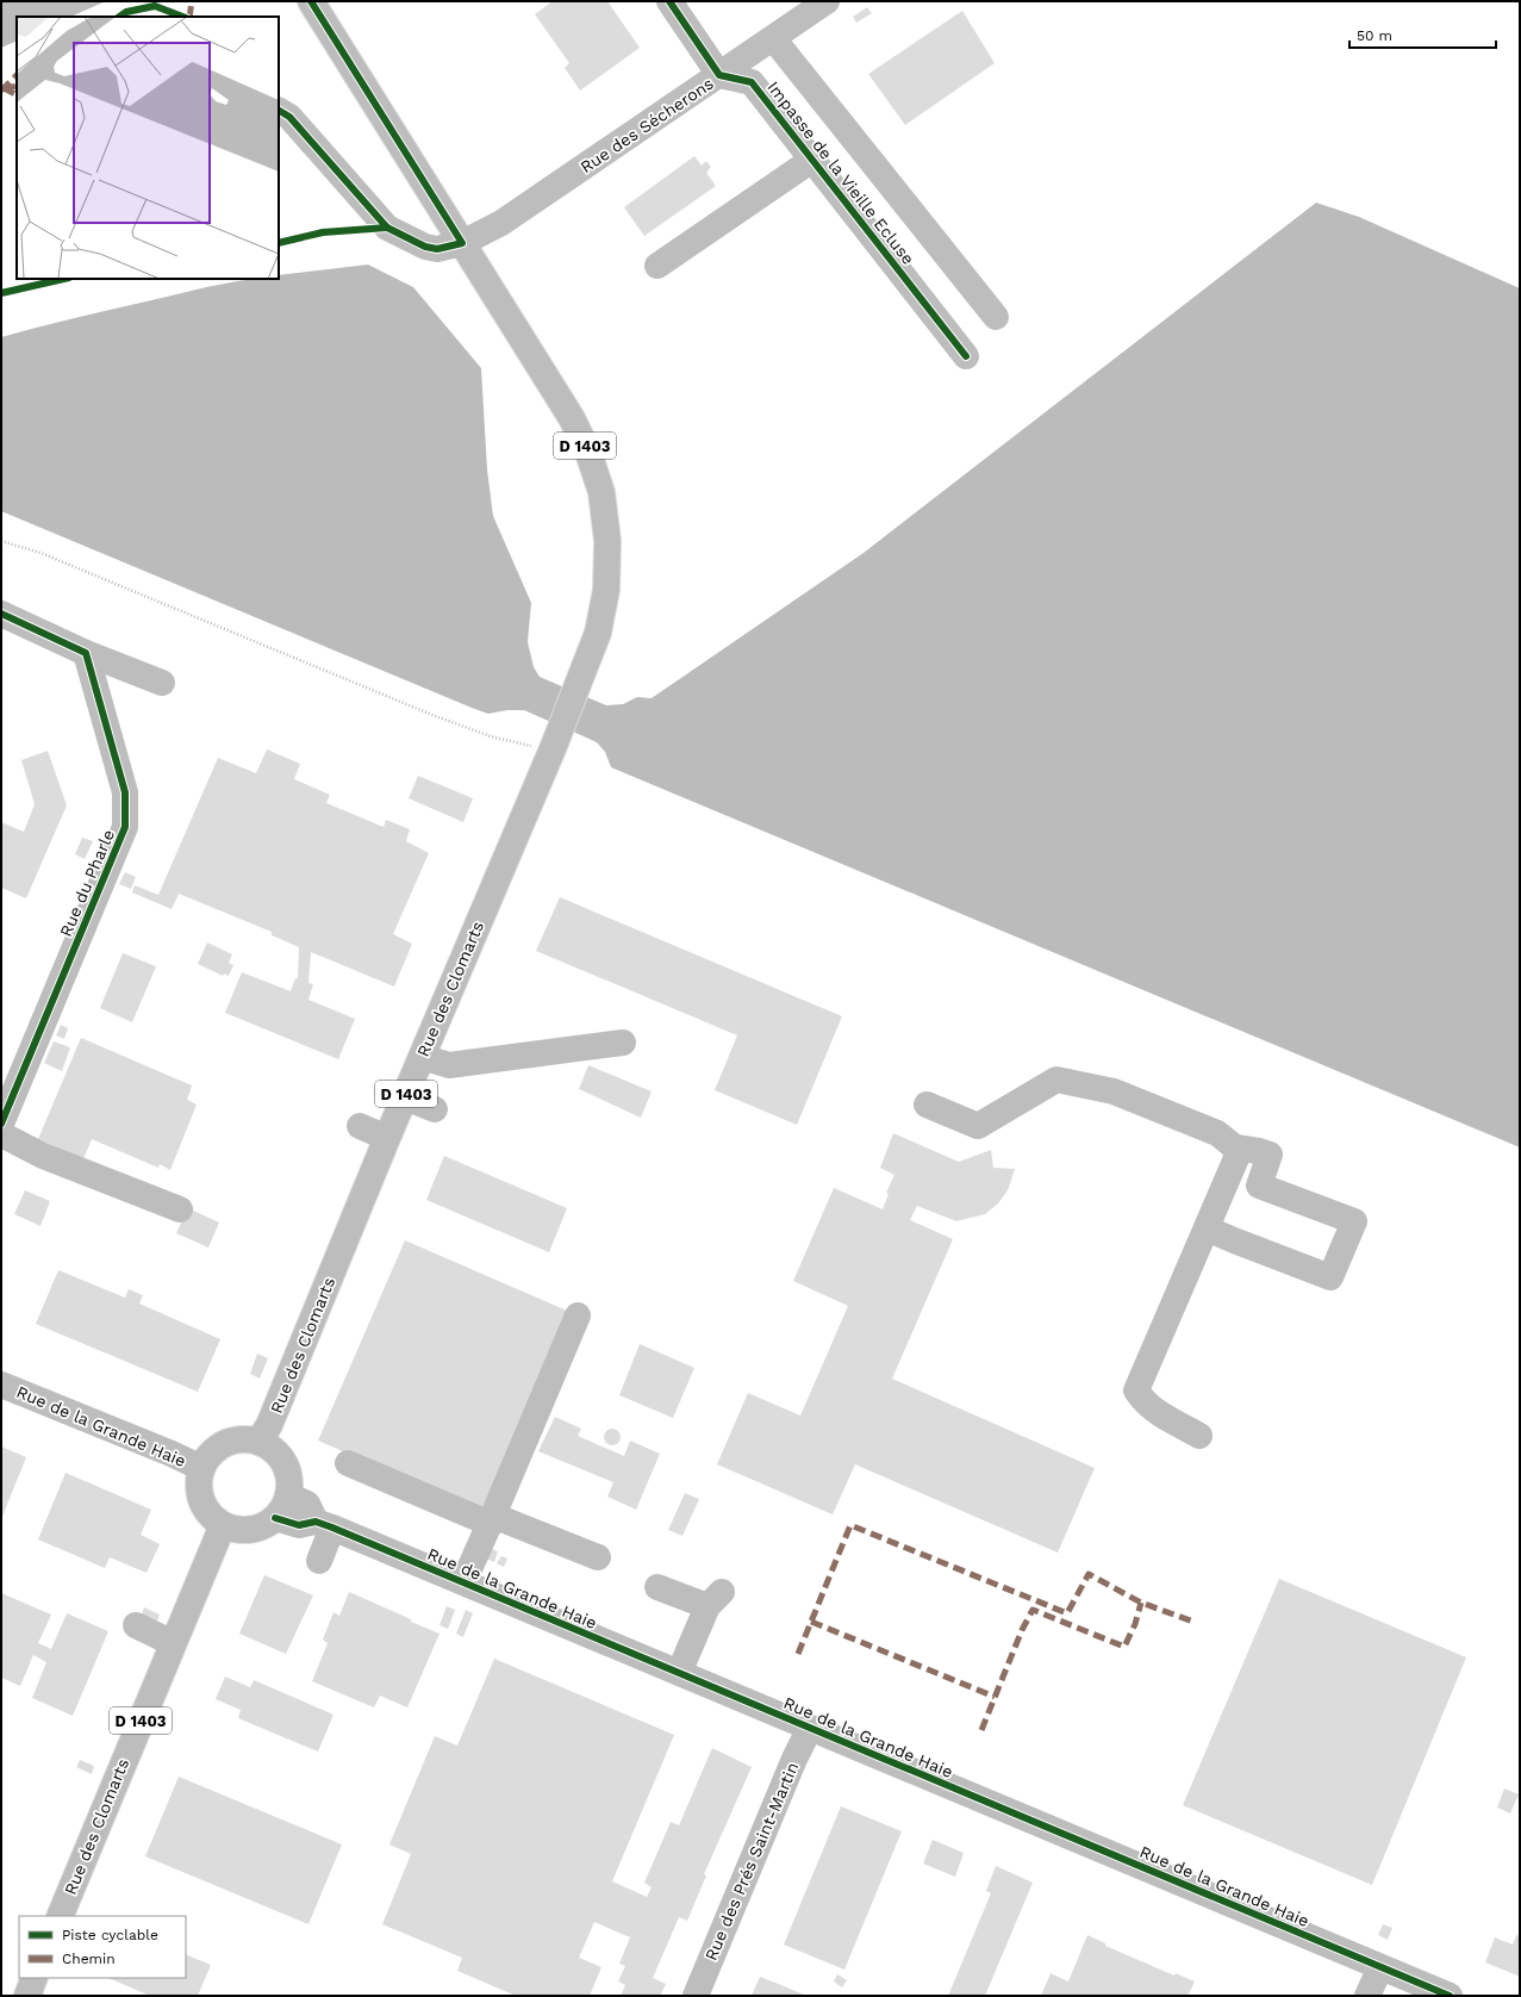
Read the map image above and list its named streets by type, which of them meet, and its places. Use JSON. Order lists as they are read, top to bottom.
{
  "streets": {
    "street": [
      "Rue des Sécherons",
      "Impasse de la Vieille Ecluse",
      "D 1403",
      "Rue du Pharle",
      "Rue des Clomarts",
      "Rue de la Grande Haie",
      "Rue des Prés Saint-Martin"
    ]
  },
  "crossings": [
    ["Rue des Sécherons", "Impasse de la Vieille Ecluse"],
    ["Rue des Sécherons", "D 1403"],
    ["D 1403", "Rue des Clomarts"],
    ["Rue des Clomarts", "Rue de la Grande Haie"],
    ["Rue de la Grande Haie", "Rue des Prés Saint-Martin"]
  ],
  "legend": ["Piste cyclable", "Chemin"],
  "scale_bar": "50 m"
}
